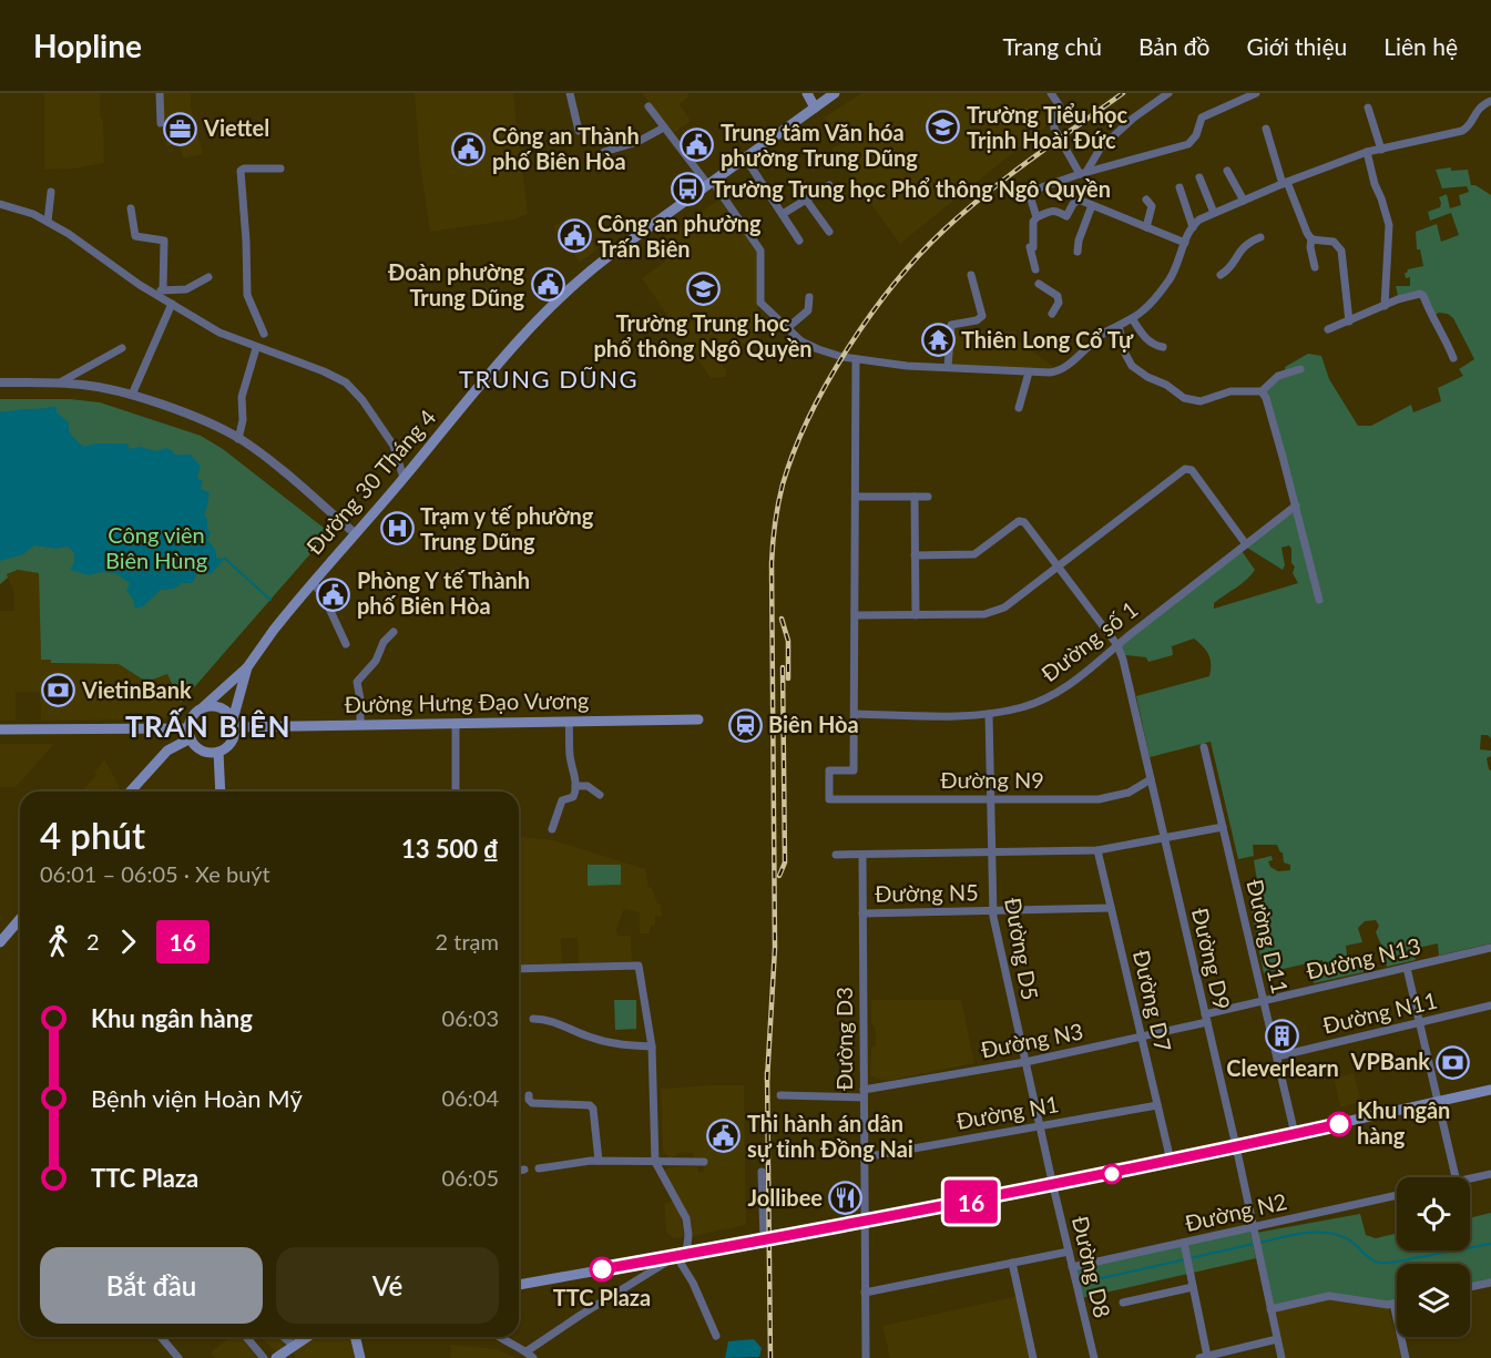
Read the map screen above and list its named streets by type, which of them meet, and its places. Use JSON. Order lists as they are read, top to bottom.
{
  "streets": {
    "main road": ["Đường 30 Tháng 4", "Đường Hưng Đạo Vương"],
    "street": [
      "Đường số 1",
      "Đường N9",
      "Đường N5",
      "Đường D11",
      "Đường D5",
      "Đường D9",
      "Đường N13",
      "Đường D7",
      "Đường N11",
      "Đường D3",
      "Đường N3",
      "Đường N1",
      "Đường N2",
      "Đường D8"
    ]
  },
  "crossings": [
    ["Đường 30 Tháng 4", "Đường Hưng Đạo Vương"],
    ["Đường số 1", "Đường N9"],
    ["Đường số 1", "Đường D5"],
    ["Đường số 1", "Đường D9"],
    ["Đường N9", "Đường D5"],
    ["Đường N9", "Đường D9"],
    ["Đường N5", "Đường D5"],
    ["Đường N5", "Đường D7"],
    ["Đường N5", "Đường D3"],
    ["Đường D11", "Đường N13"],
    ["Đường D11", "Đường N11"],
    ["Đường D5", "Đường N3"],
    ["Đường D5", "Đường N1"],
    ["Đường D5", "Đường D8"],
    ["Đường D9", "Đường N13"],
    ["Đường D9", "Đường N3"],
    ["Đường D9", "Đường N2"],
    ["Đường N13", "Đường N3"],
    ["Đường D7", "Đường N3"],
    ["Đường D7", "Đường N1"],
    ["Đường D3", "Đường N3"],
    ["Đường D3", "Đường N1"],
    ["Đường N2", "Đường D8"]
  ],
  "districts": ["TRUNG DŨNG", "TRẤN BIÊN"],
  "parks": ["Công viên Biên Hùng"],
  "places": {
    "school or university": ["Trường Tiểu học Trịnh Hoài Đức", "Trường Trung học phổ thông Ngô Quyền"],
    "office": ["Viettel"],
    "public building": [
      "Trung tâm Văn hóa phường Trung Dũng",
      "Công an Thành phố Biên Hòa",
      "Công an phường Trấn Biên",
      "Đoàn phường Trung Dũng",
      "Phòng Y tế Thành phố Biên Hòa",
      "Thi hành án dân sự tỉnh Đồng Nai"
    ],
    "bus stop": ["Trường Trung học Phổ thông Ngô Quyền"],
    "temple": ["Thiên Long Cổ Tự"],
    "hospital": ["Trạm y tế phường Trung Dũng"],
    "bank": ["VietinBank", "VPBank"],
    "station": ["Biên Hòa"],
    "building": ["Cleverlearn"],
    "other": ["Khu ngân hàng", "TTC Plaza"],
    "restaurant": ["Jollibee"]
  },
  "lines": ["bus line 16"],
  "page": {
    "header": "Hopline",
    "nav": [
      "Trang chủ",
      "Bản đồ",
      "Giới thiệu",
      "Liên hệ"
    ],
    "on_map": "16",
    "heading": ["4 phút", "06:01 – 06:05 · Xe buýt", "13 500 ₫"],
    "legs": ["2", "16", "2 trạm"],
    "list": [
      {
        "name": "Khu ngân hàng",
        "value": "06:03"
      },
      {
        "name": "Bệnh viện Hoàn Mỹ",
        "value": "06:04"
      },
      {
        "name": "TTC Plaza",
        "value": "06:05"
      }
    ],
    "buttons": ["Bắt đầu", "Vé"]
  }
}
